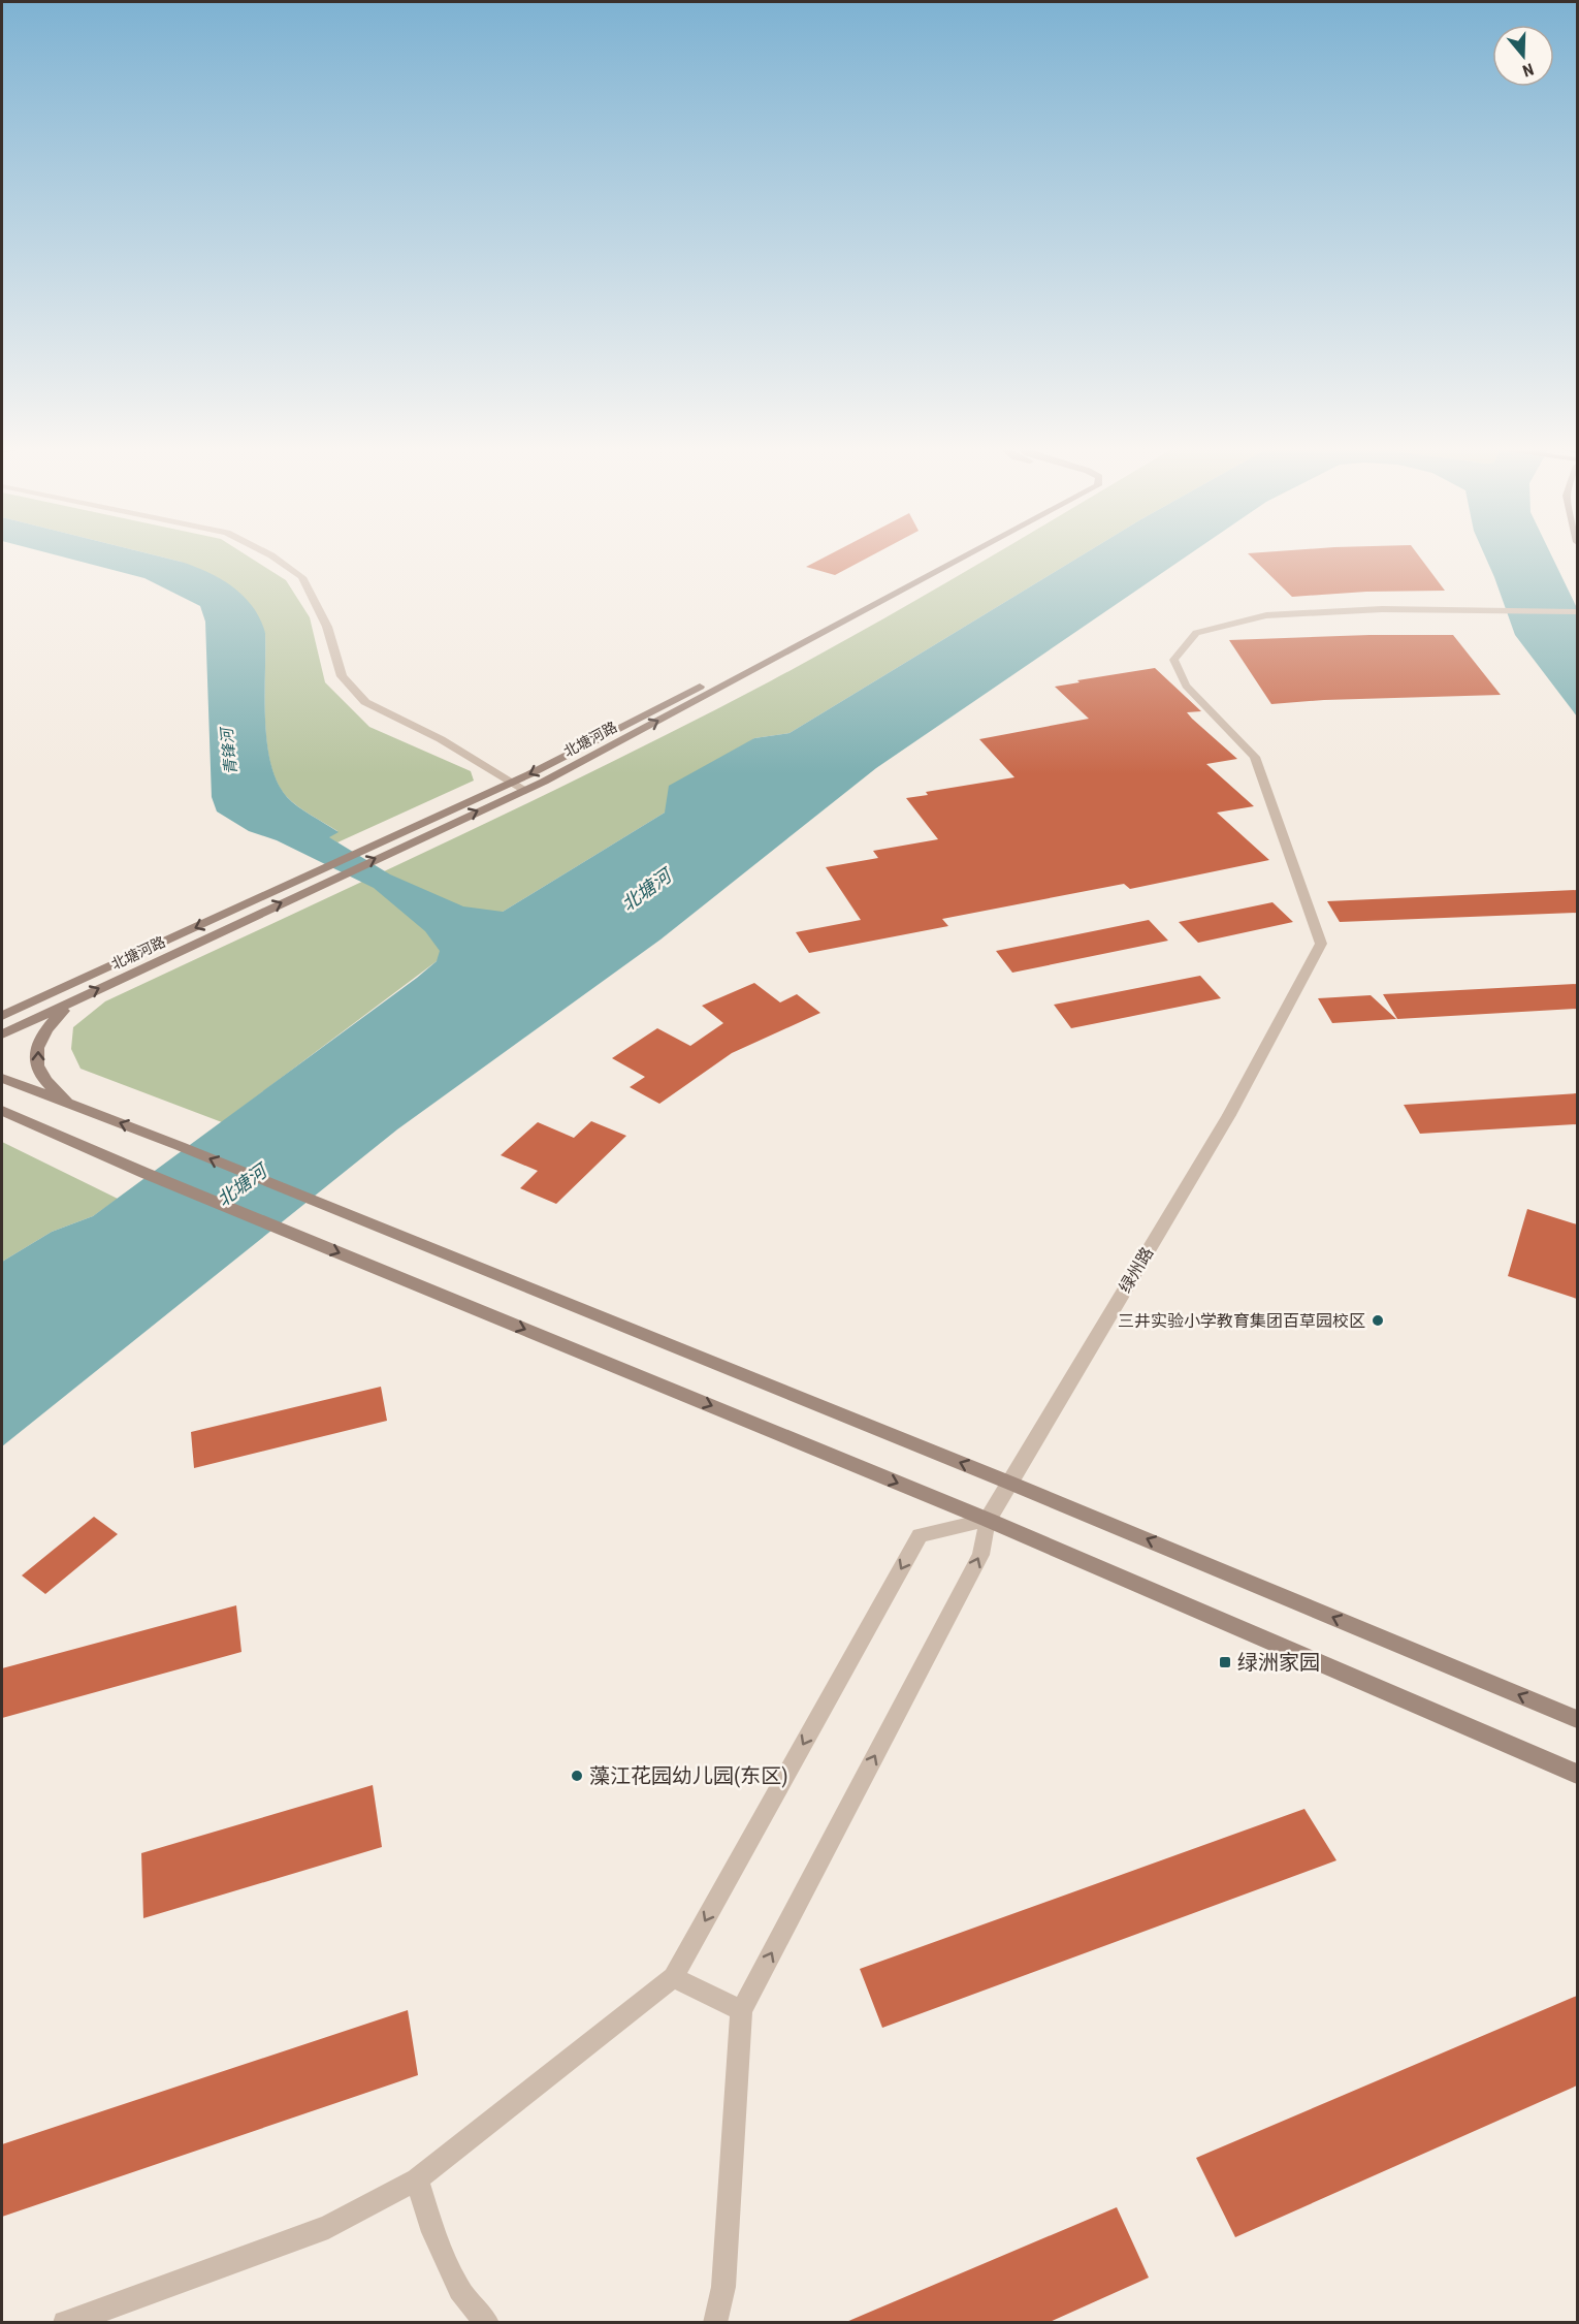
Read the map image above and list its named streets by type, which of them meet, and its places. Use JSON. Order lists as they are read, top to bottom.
{
  "streets": {
    "main road": ["北塘河路"],
    "street": ["绿州路"]
  },
  "water": ["青锋河", "北塘河"],
  "places": {
    "other": ["三井实验小学教育集团百草园校区", "藻江花园幼儿园(东区)"],
    "transit": ["绿洲家园"]
  },
  "north": "bottom"
}
